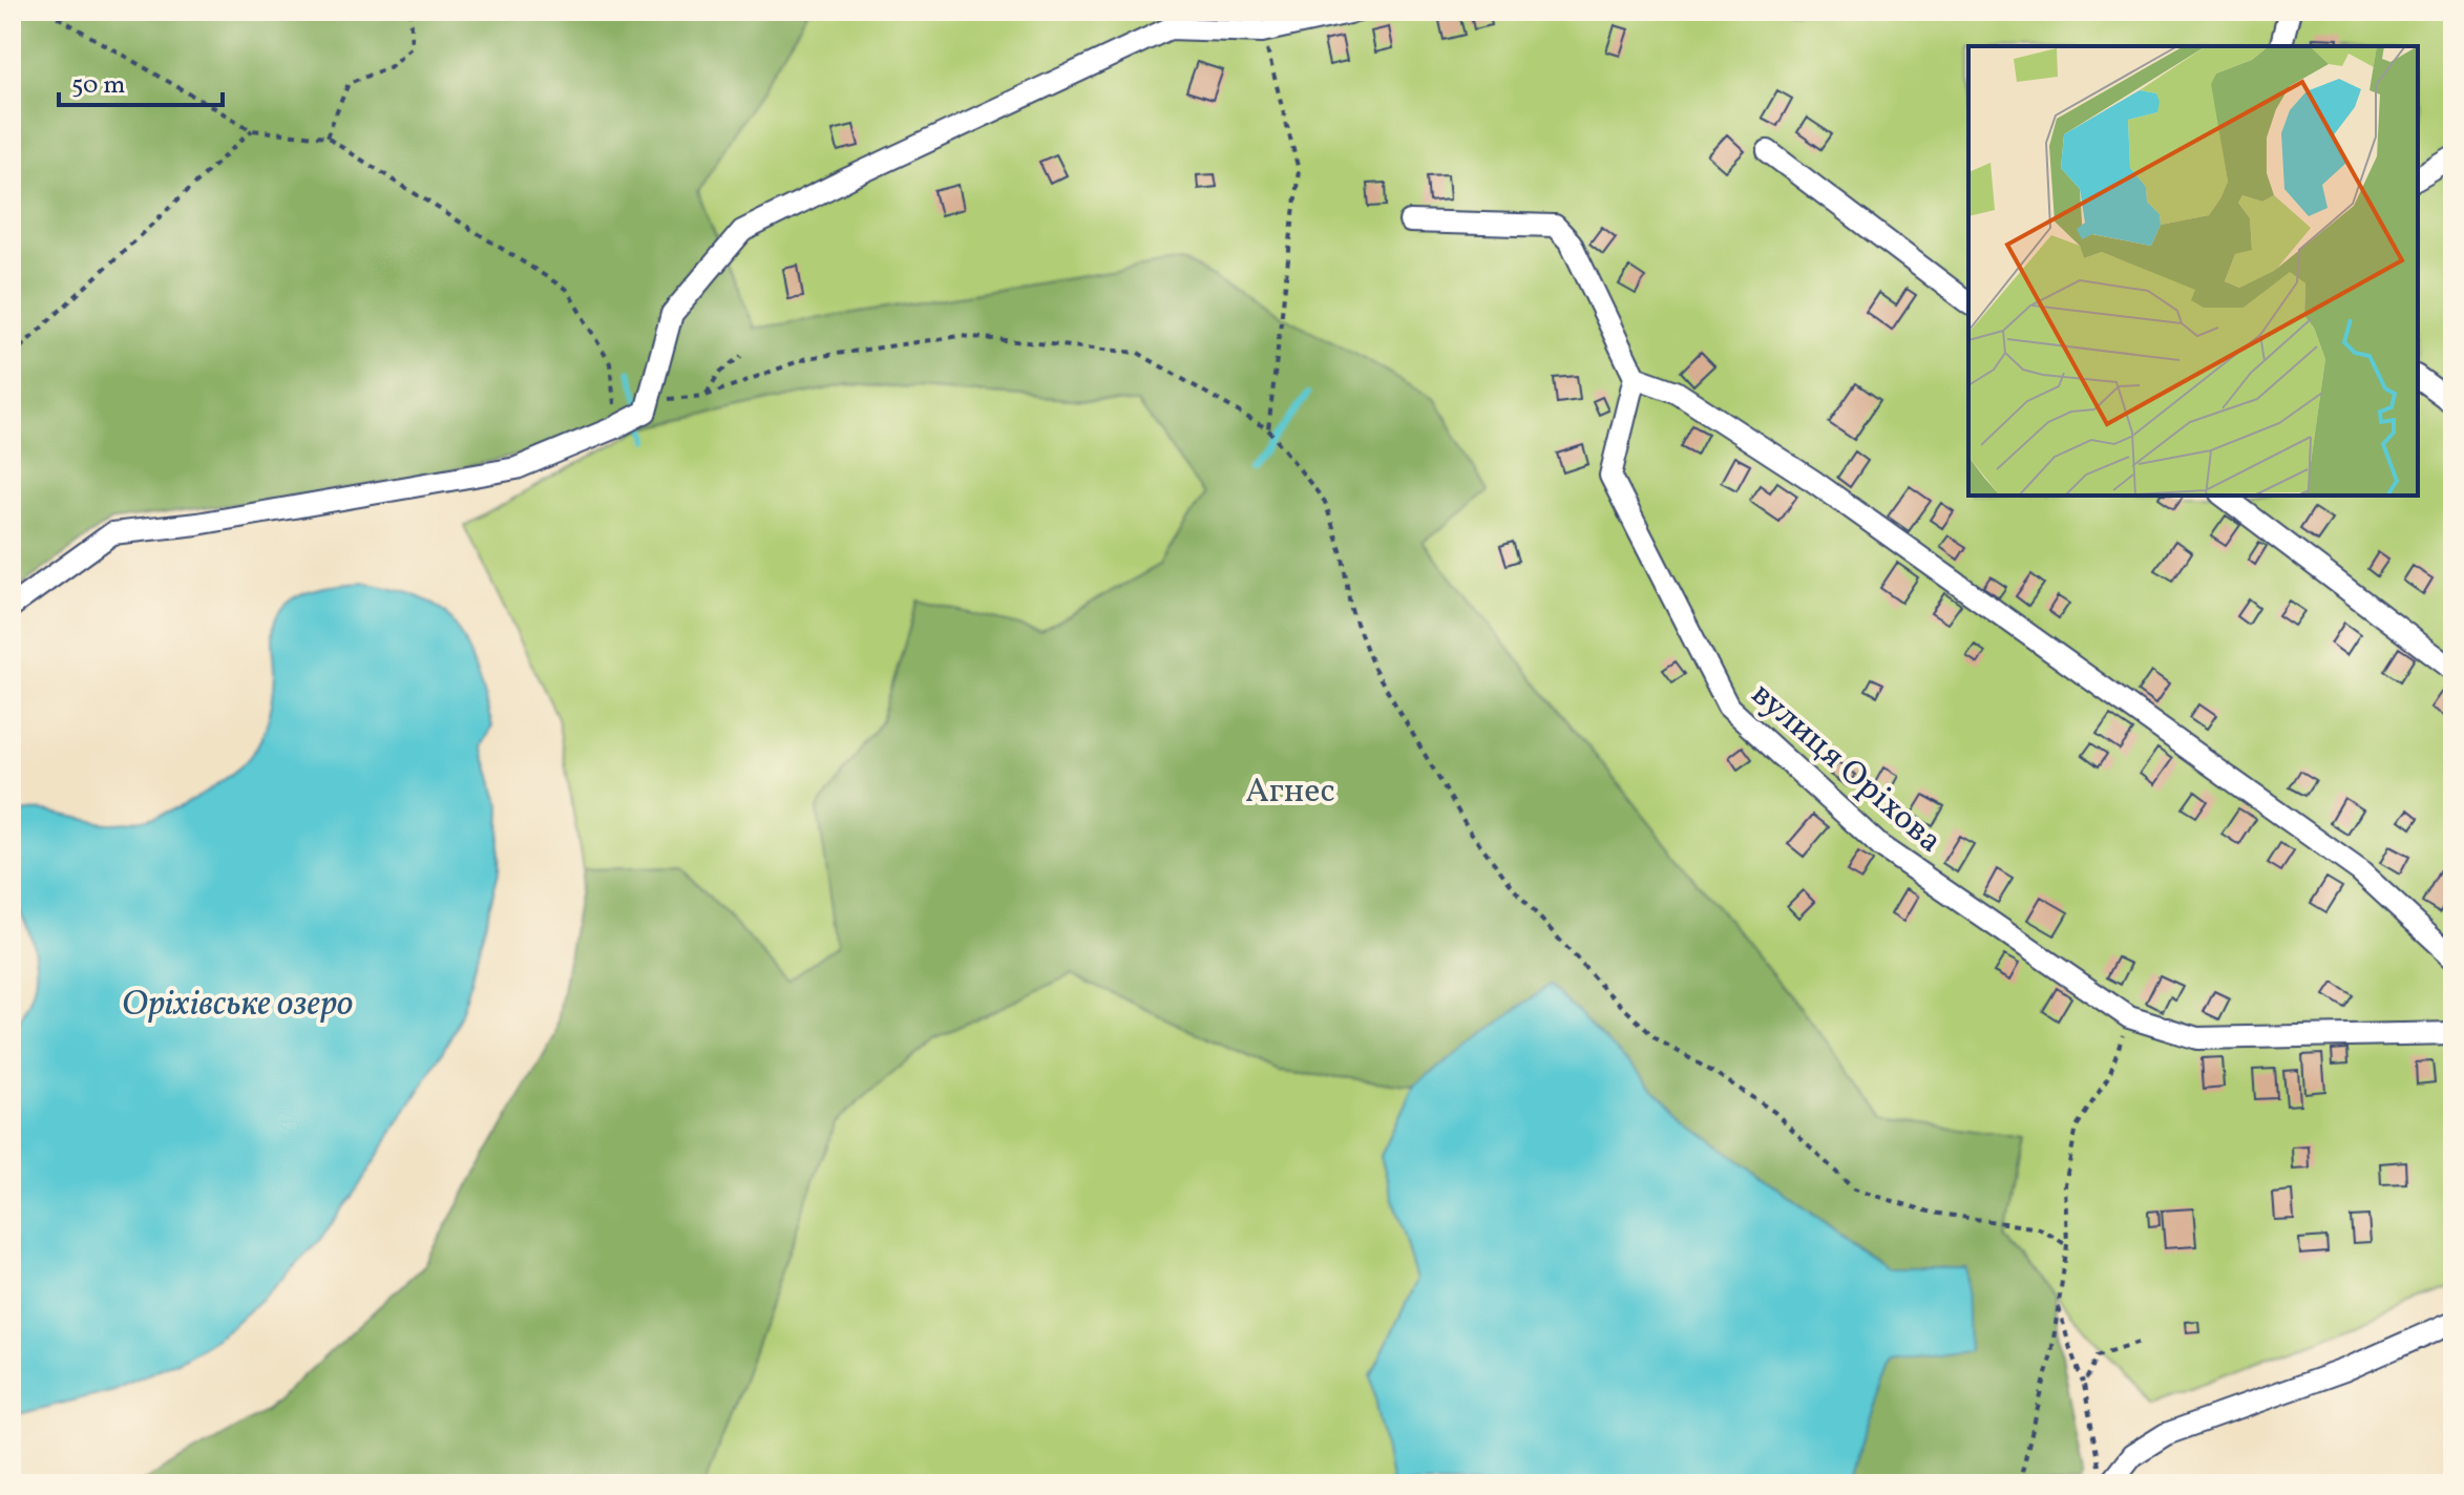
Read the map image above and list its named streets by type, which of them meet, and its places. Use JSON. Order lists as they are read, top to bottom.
{
  "streets": {
    "street": ["вулиця Оріхова"]
  },
  "water": ["Оріхівське озеро"],
  "parks": ["Агнес"],
  "scale_bar": "50 m"
}
